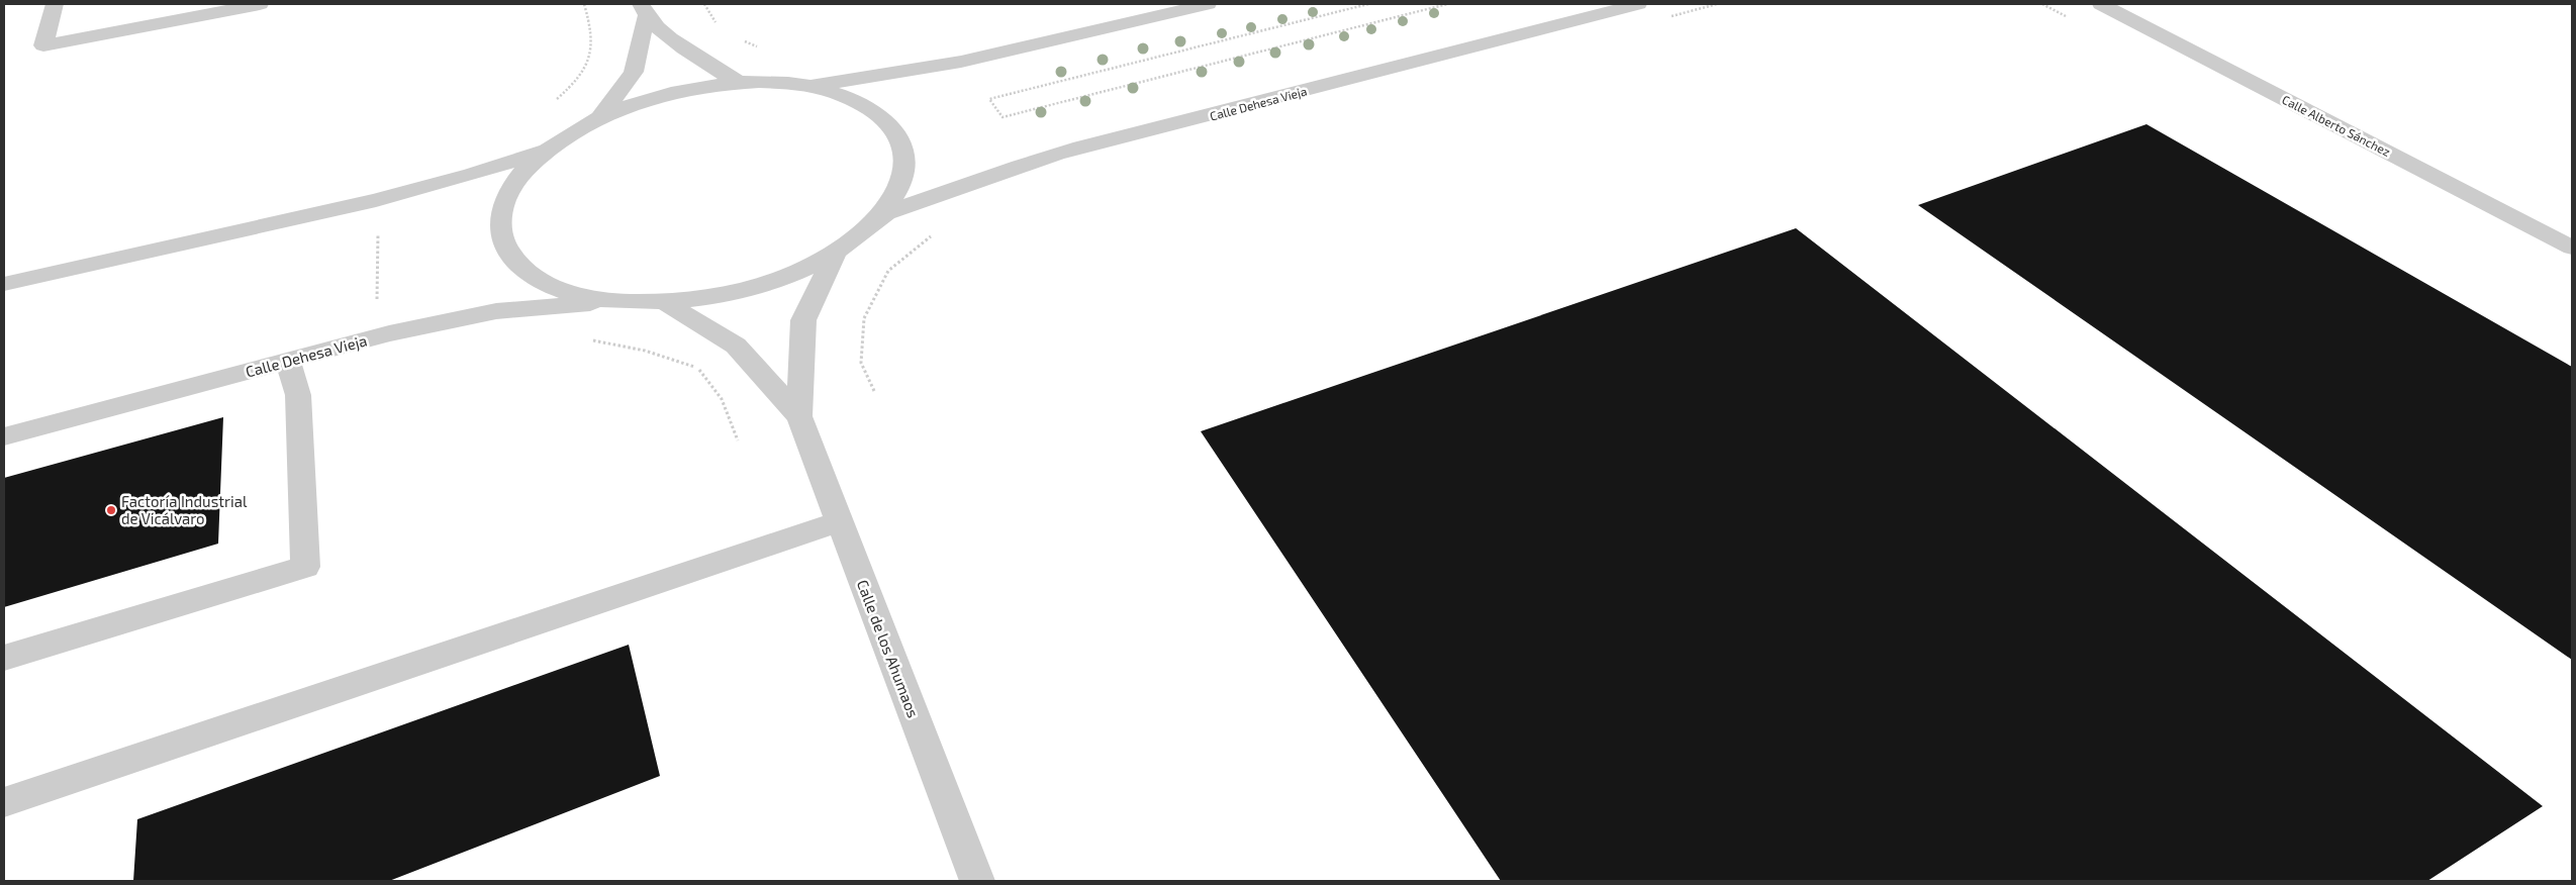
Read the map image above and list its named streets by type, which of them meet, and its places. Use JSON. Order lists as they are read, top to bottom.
{
  "streets": {
    "street": ["Calle Dehesa Vieja", "Calle Alberto Sánchez", "Calle de los Ahumaos"]
  },
  "places": ["Factoría Industrial de Vicálvaro"]
}
